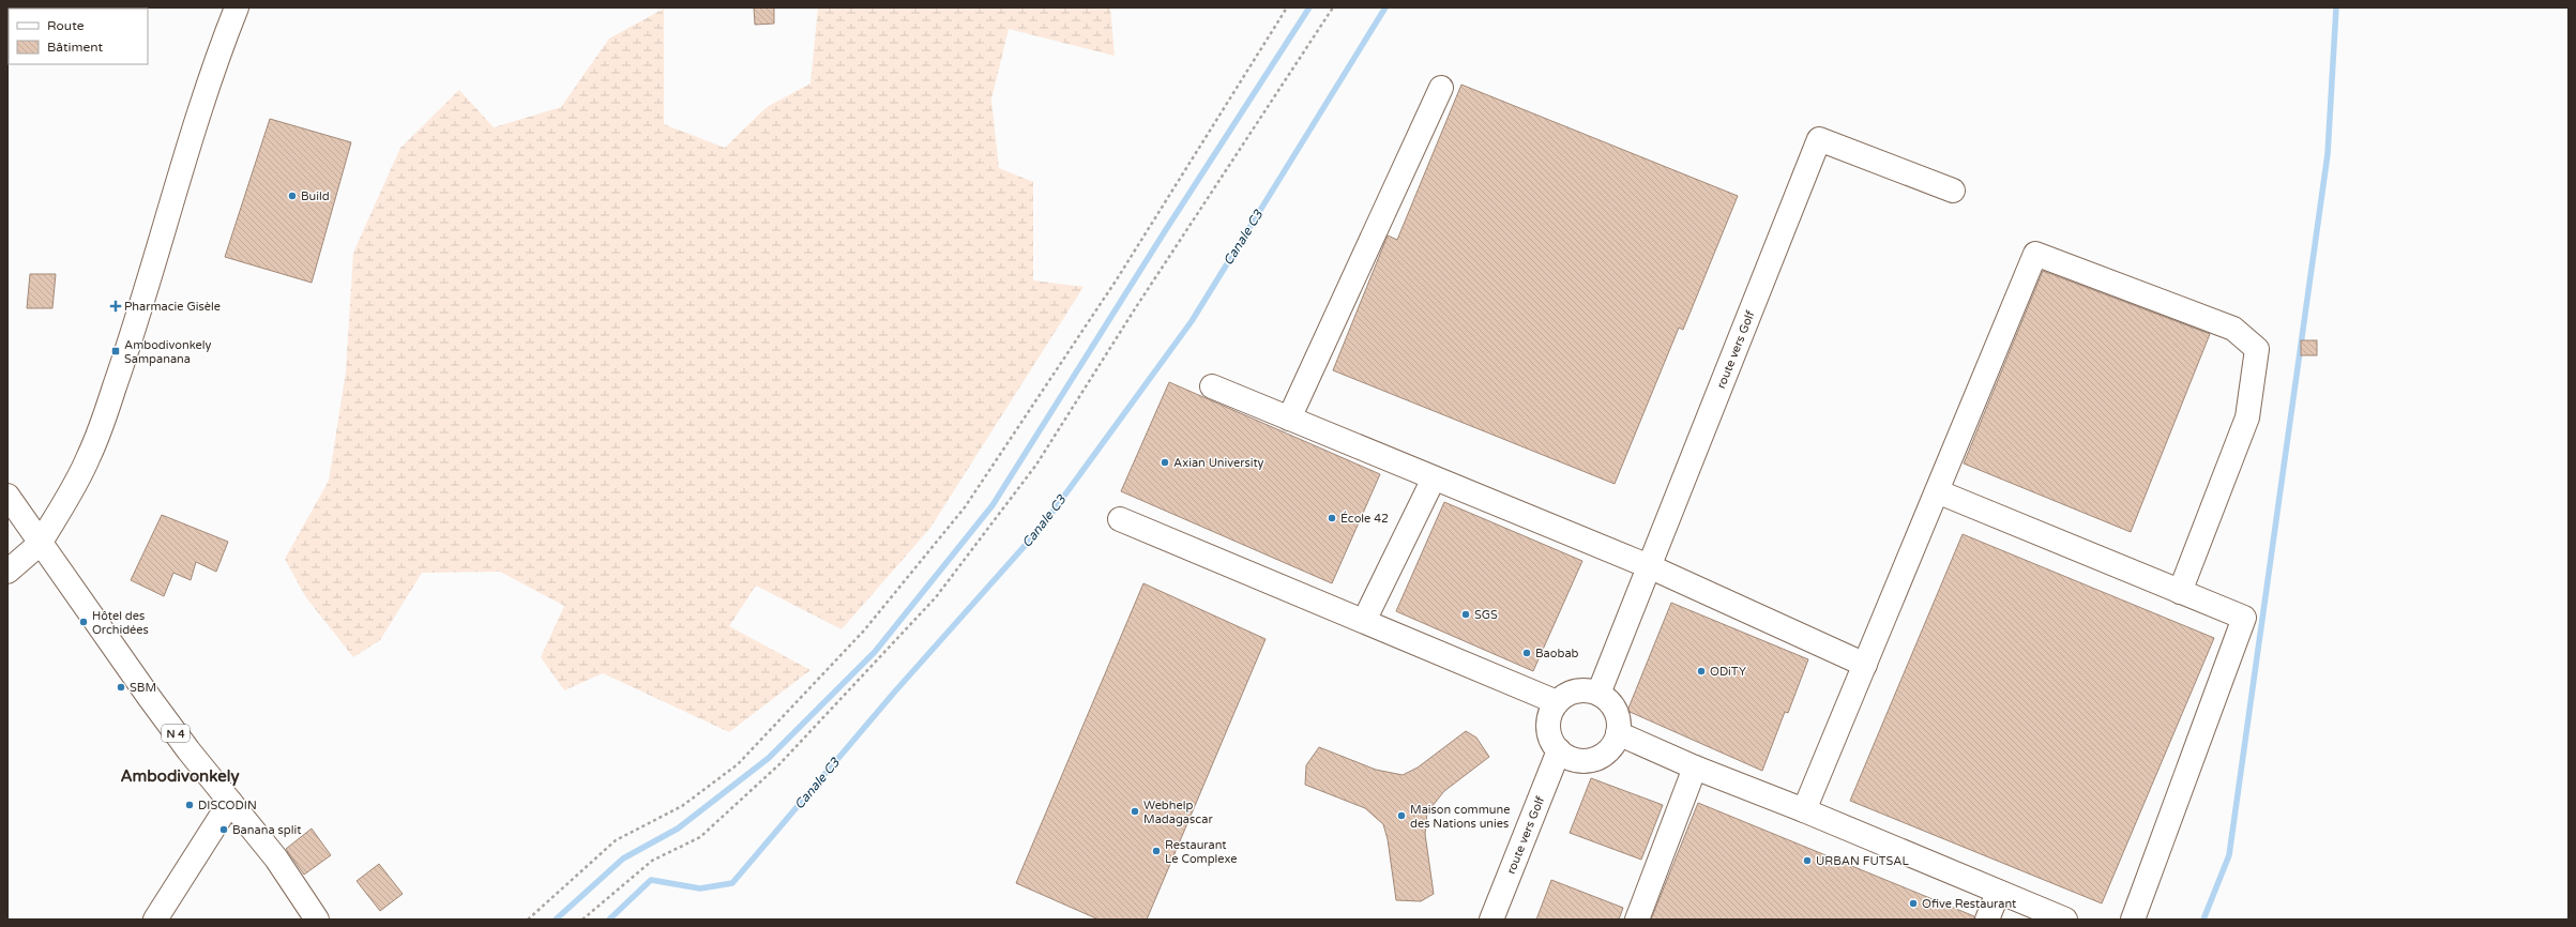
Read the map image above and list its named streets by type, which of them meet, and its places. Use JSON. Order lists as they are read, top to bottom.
{
  "streets": {
    "main road": ["route vers Golf", "N 4"]
  },
  "districts": ["Ambodivonkely"],
  "water": ["Canale C3"],
  "places": {
    "other": [
      "Build",
      "Axian University",
      "École 42",
      "SGS",
      "Hôtel des Orchidées",
      "Baobab",
      "ODiTY",
      "SBM",
      "DISCODIN",
      "Webhelp Madagascar",
      "Maison commune des Nations unies",
      "Banana split",
      "Restaurant Le Complexe",
      "URBAN FUTSAL",
      "Ofive Restaurant"
    ],
    "health": ["Pharmacie Gisèle"],
    "transit": ["Ambodivonkely Sampanana"]
  },
  "legend": ["Route", "Bâtiment"]
}
